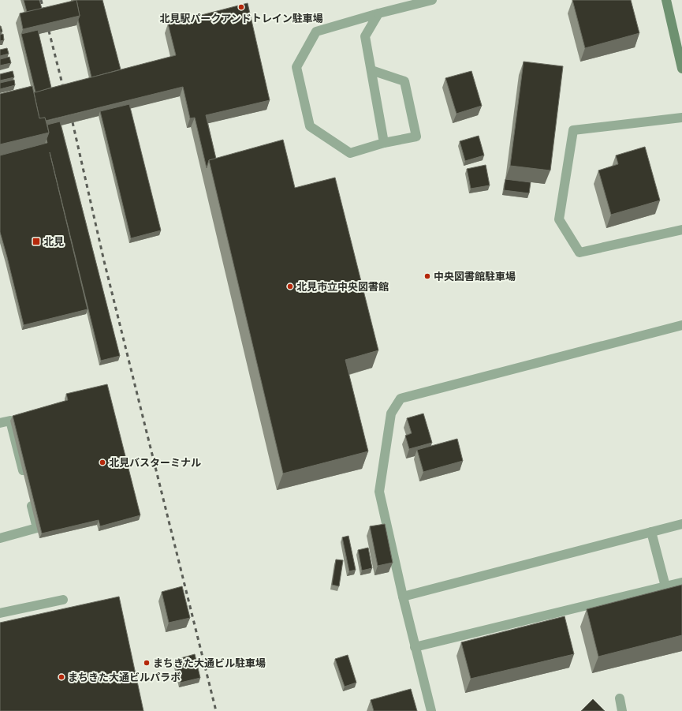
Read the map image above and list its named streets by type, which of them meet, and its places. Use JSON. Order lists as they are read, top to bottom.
{
  "places": {
    "other": [
      "北見駅パークアンドトレイン駐車場",
      "中央図書館駐車場",
      "北見市立中央図書館",
      "北見バスターミナル",
      "まちきた大通ビル駐車場",
      "まちきた大通ビルパラボ"
    ],
    "transit": ["北見"]
  }
}
